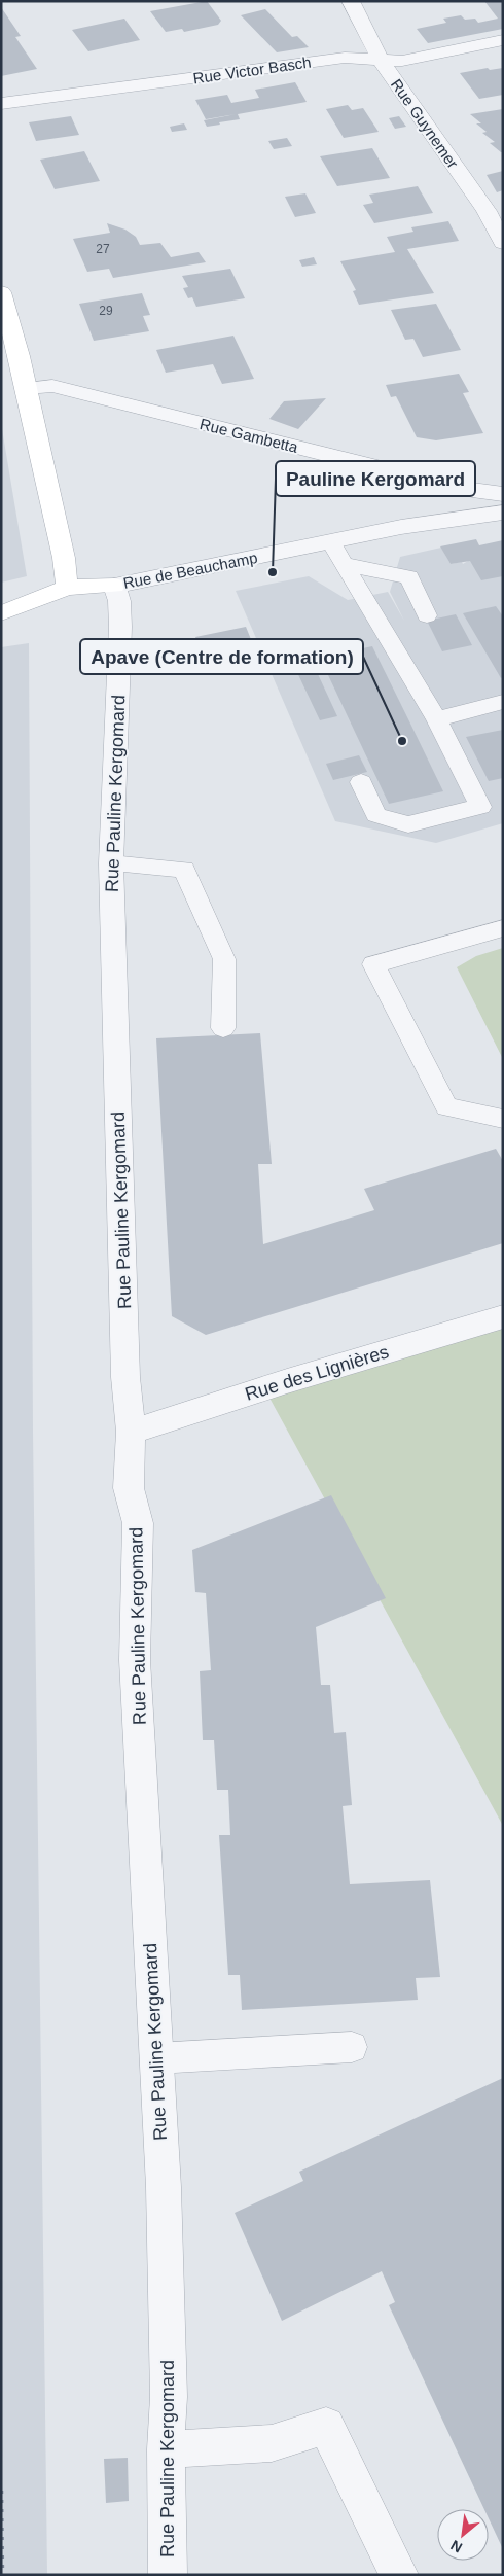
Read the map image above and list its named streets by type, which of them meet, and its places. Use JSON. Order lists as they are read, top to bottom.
{
  "streets": {
    "street": [
      "Rue Victor Basch",
      "Rue Guynemer",
      "Rue Gambetta",
      "Rue de Beauchamp",
      "Rue Pauline Kergomard",
      "Rue des Lignières"
    ]
  },
  "crossings": [
    ["Rue Victor Basch", "Rue Guynemer"],
    ["Rue de Beauchamp", "Rue Pauline Kergomard"],
    ["Rue Pauline Kergomard", "Rue des Lignières"]
  ],
  "places": ["Pauline Kergomard", "Apave (Centre de formation)"],
  "house_numbers": ["27", "29"],
  "north": "bottom left"
}
